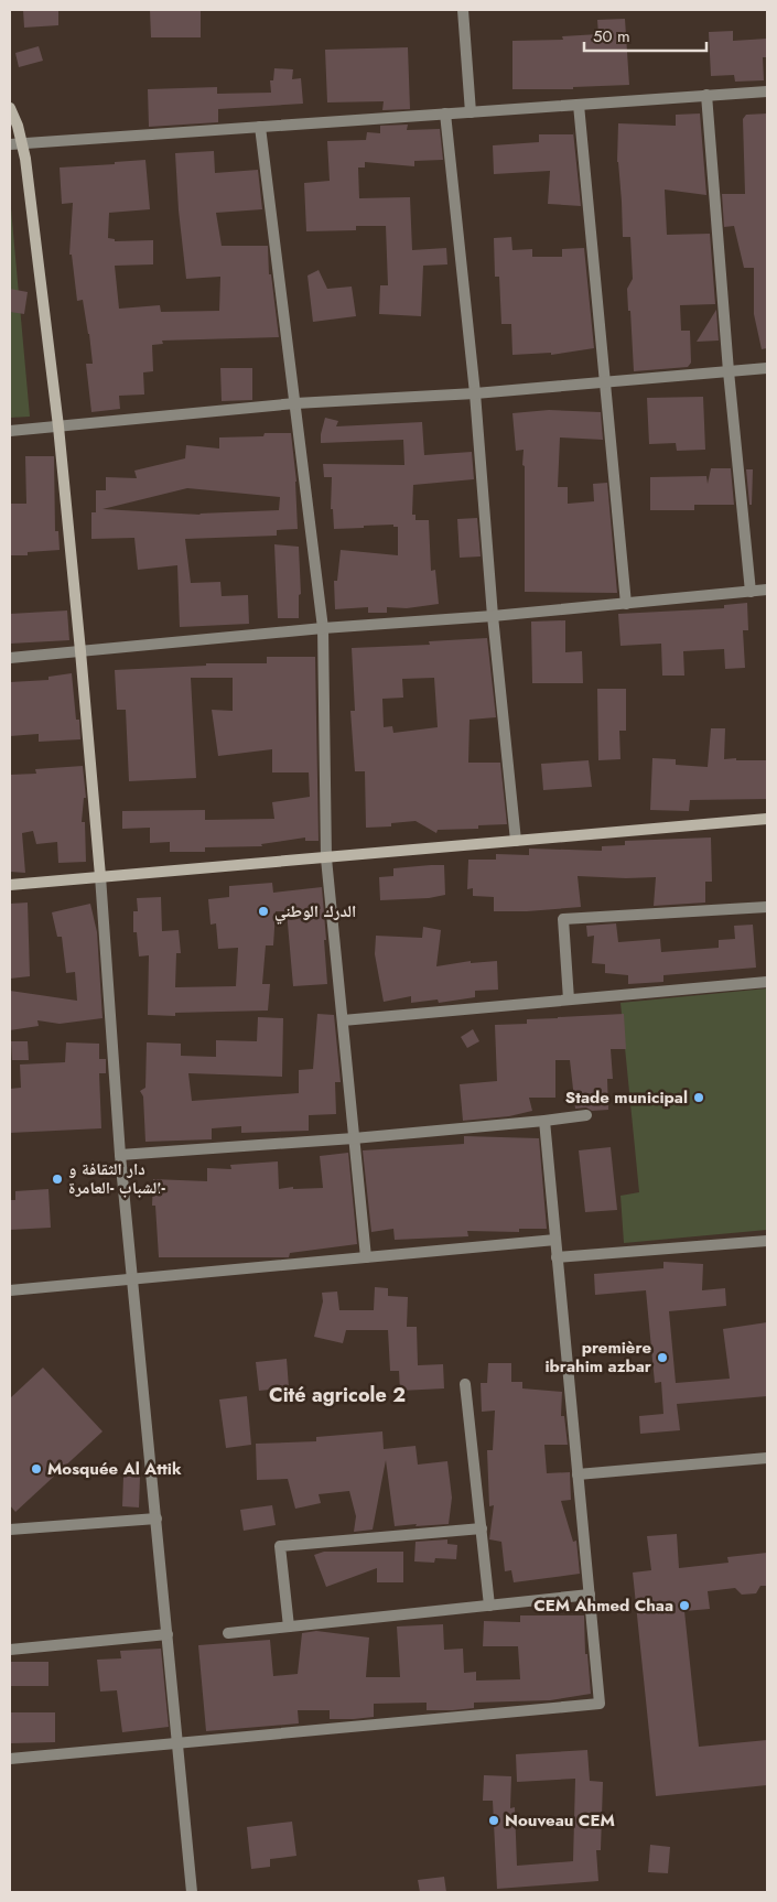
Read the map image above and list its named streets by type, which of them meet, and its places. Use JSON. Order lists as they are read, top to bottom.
{
  "districts": ["Cité agricole 2"],
  "places": [
    "الدرك الوطني",
    "Stade municipal",
    "دار الثقافة و الشباب -العامرة-",
    "première ibrahim azbar",
    "Mosquée Al Attik",
    "CEM Ahmed Chaa",
    "Nouveau CEM"
  ],
  "scale_bar": "50 m"
}
